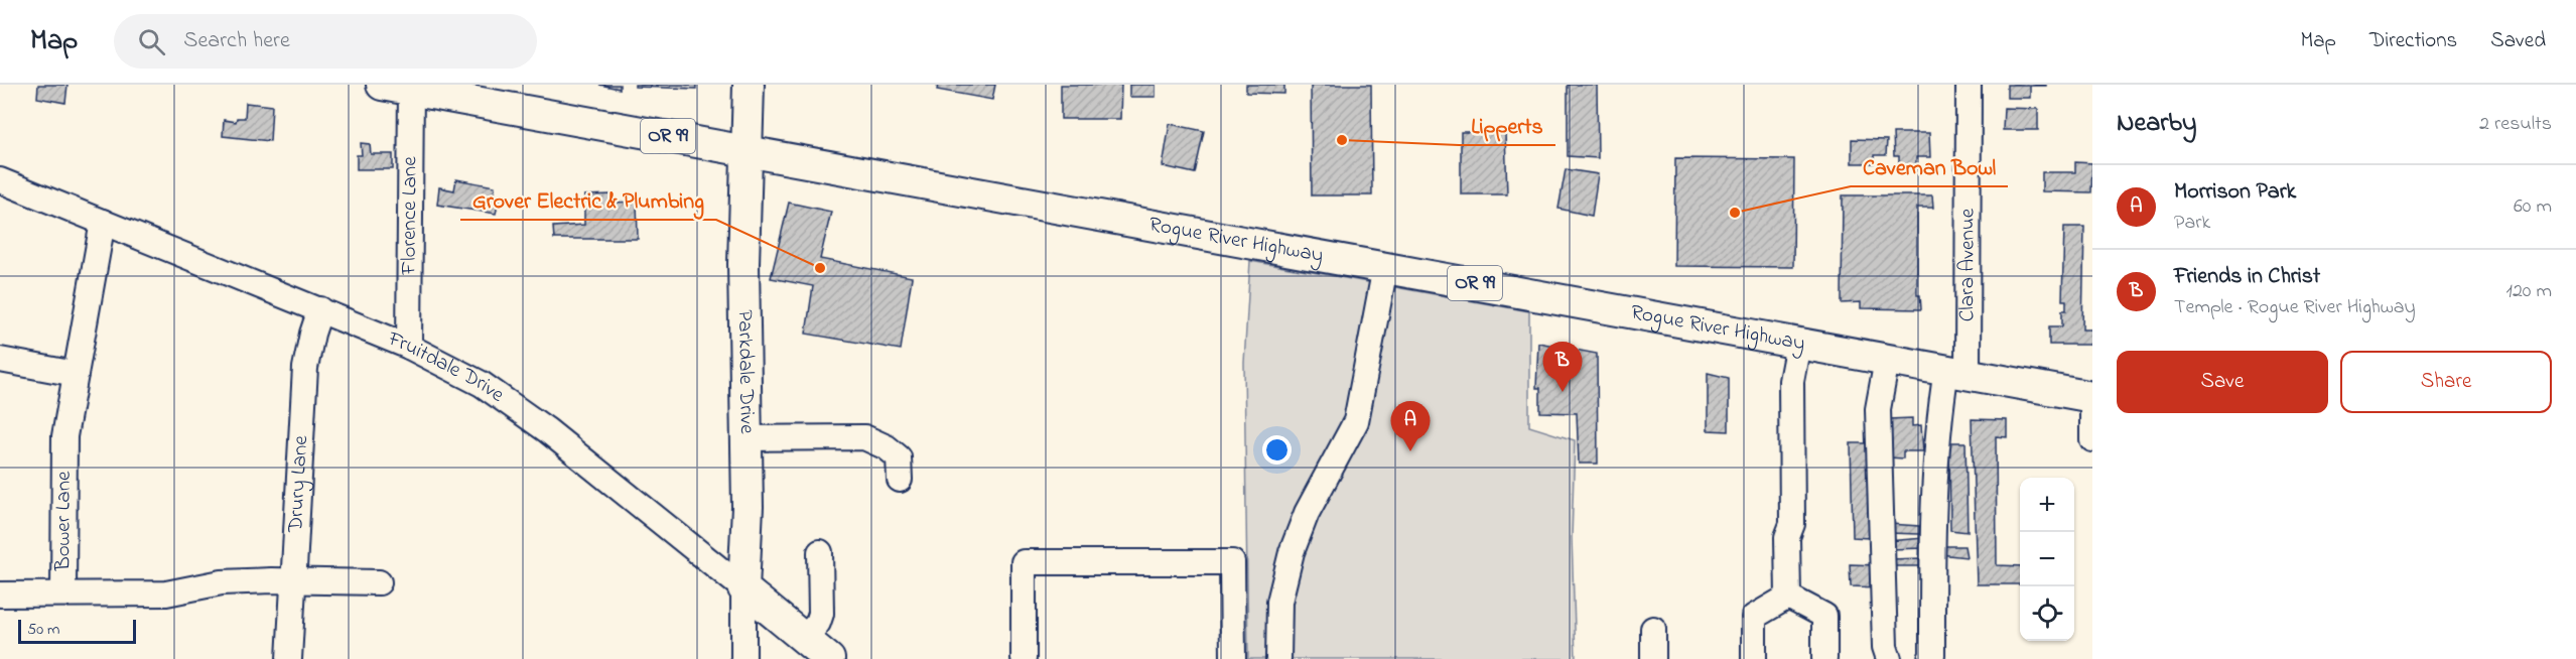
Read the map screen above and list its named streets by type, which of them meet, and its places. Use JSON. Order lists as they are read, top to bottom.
{
  "streets": {
    "main road": [
      "OR 99",
      "Rogue River Highway",
      "Fruitdale Drive",
      "Parkdale Drive"
    ],
    "street": [
      "Florence Lane",
      "Clara Avenue",
      "Drury Lane",
      "Bower Lane"
    ]
  },
  "crossings": [
    ["Florence Lane", "Rogue River Highway"],
    ["Florence Lane", "Fruitdale Drive"],
    ["Rogue River Highway", "Clara Avenue"],
    ["Rogue River Highway", "Parkdale Drive"],
    ["Fruitdale Drive", "Parkdale Drive"],
    ["Fruitdale Drive", "Drury Lane"],
    ["Fruitdale Drive", "Bower Lane"],
    ["Drury Lane", "Bower Lane"]
  ],
  "places": ["Lipperts", "Caveman Bowl", "Grover Electric & Plumbing"],
  "scale_bar": "50 m",
  "page": {
    "header": "Map",
    "search": "Search here",
    "nav": ["Map", "Directions", "Saved"],
    "heading": ["Nearby", "2 results"],
    "list": [
      {
        "mark": "A",
        "name": "Morrison Park",
        "note": "Park",
        "value": "60 m"
      },
      {
        "mark": "B",
        "name": "Friends in Christ",
        "note": "Temple · Rogue River Highway",
        "value": "120 m"
      }
    ],
    "buttons": ["Save", "Share"],
    "pins": ["B", "A"],
    "map_buttons": ["+", "−"],
    "scale": "50 m"
  }
}
